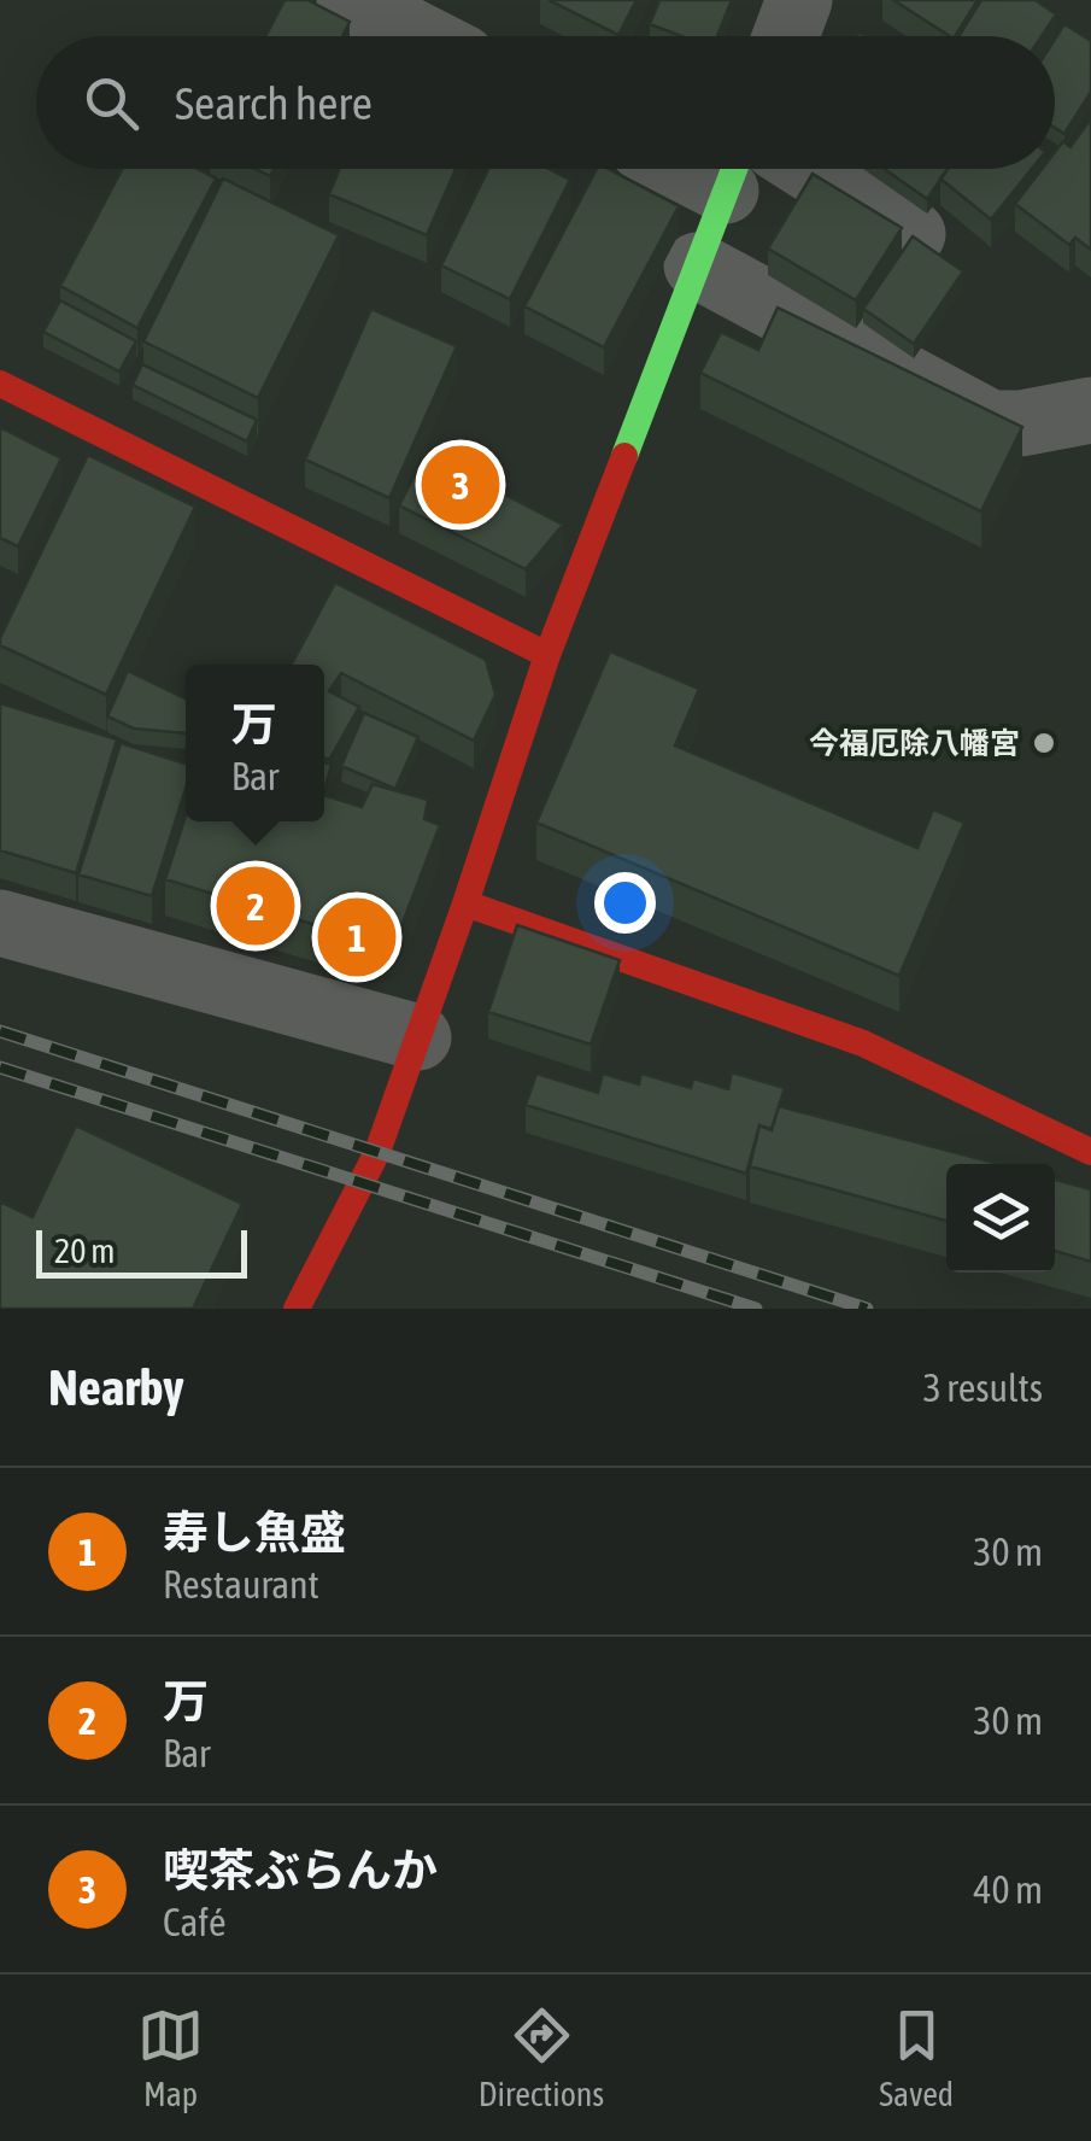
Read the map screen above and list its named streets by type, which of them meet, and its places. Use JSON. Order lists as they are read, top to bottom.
{
  "places": ["今福厄除八幡宮"],
  "scale_bar": "20 m",
  "page": {
    "search": "Search here",
    "pins": ["3", "2", "1"],
    "popup": ["万", "Bar"],
    "scale": "20 m",
    "heading": ["Nearby", "3 results"],
    "list": [
      {
        "mark": "1",
        "name": "寿し魚盛",
        "note": "Restaurant",
        "value": "30 m"
      },
      {
        "mark": "2",
        "name": "万",
        "note": "Bar",
        "value": "30 m"
      },
      {
        "mark": "3",
        "name": "喫茶ぶらんか",
        "note": "Café",
        "value": "40 m"
      }
    ],
    "nav": ["Map", "Directions", "Saved"]
  }
}
